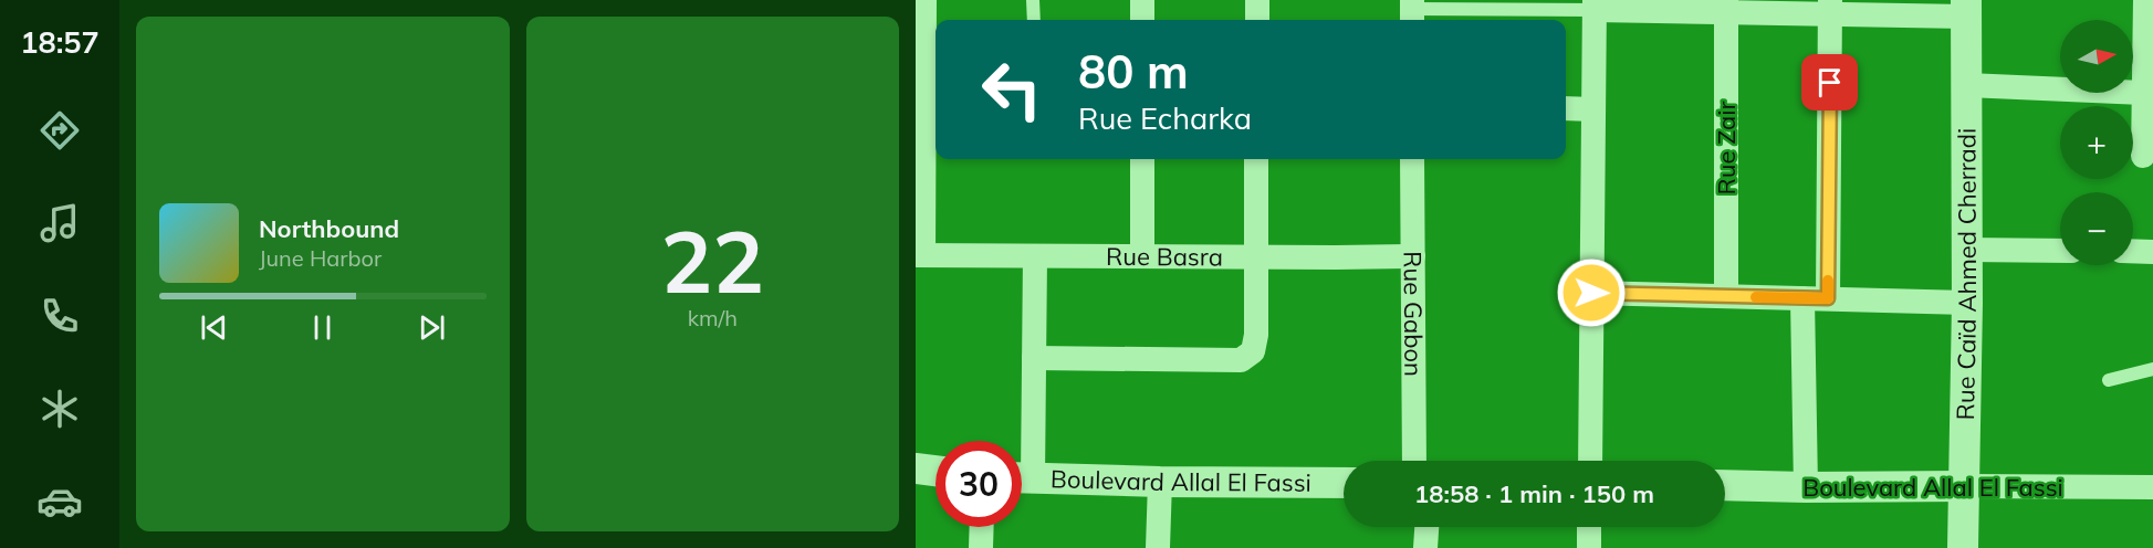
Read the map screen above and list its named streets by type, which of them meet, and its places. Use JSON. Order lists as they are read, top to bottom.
{
  "streets": {
    "street": [
      "Rue Zair",
      "Rue Basra",
      "Rue Caïd Ahmed Cherradi",
      "Rue Gabon",
      "Boulevard Allal El Fassi"
    ]
  },
  "crossings": [
    ["Rue Basra", "Rue Gabon"],
    ["Rue Caïd Ahmed Cherradi", "Boulevard Allal El Fassi"]
  ],
  "north": "right",
  "page": {
    "tabs": "18:57",
    "tile": ["22", "km/h"],
    "map_buttons": ["+", "−"],
    "turn": ["80 m", "Rue Echarka"],
    "song": ["Northbound", "June Harbor"],
    "limit": "30",
    "trip": "18:58 · 1 min · 150 m"
  }
}
